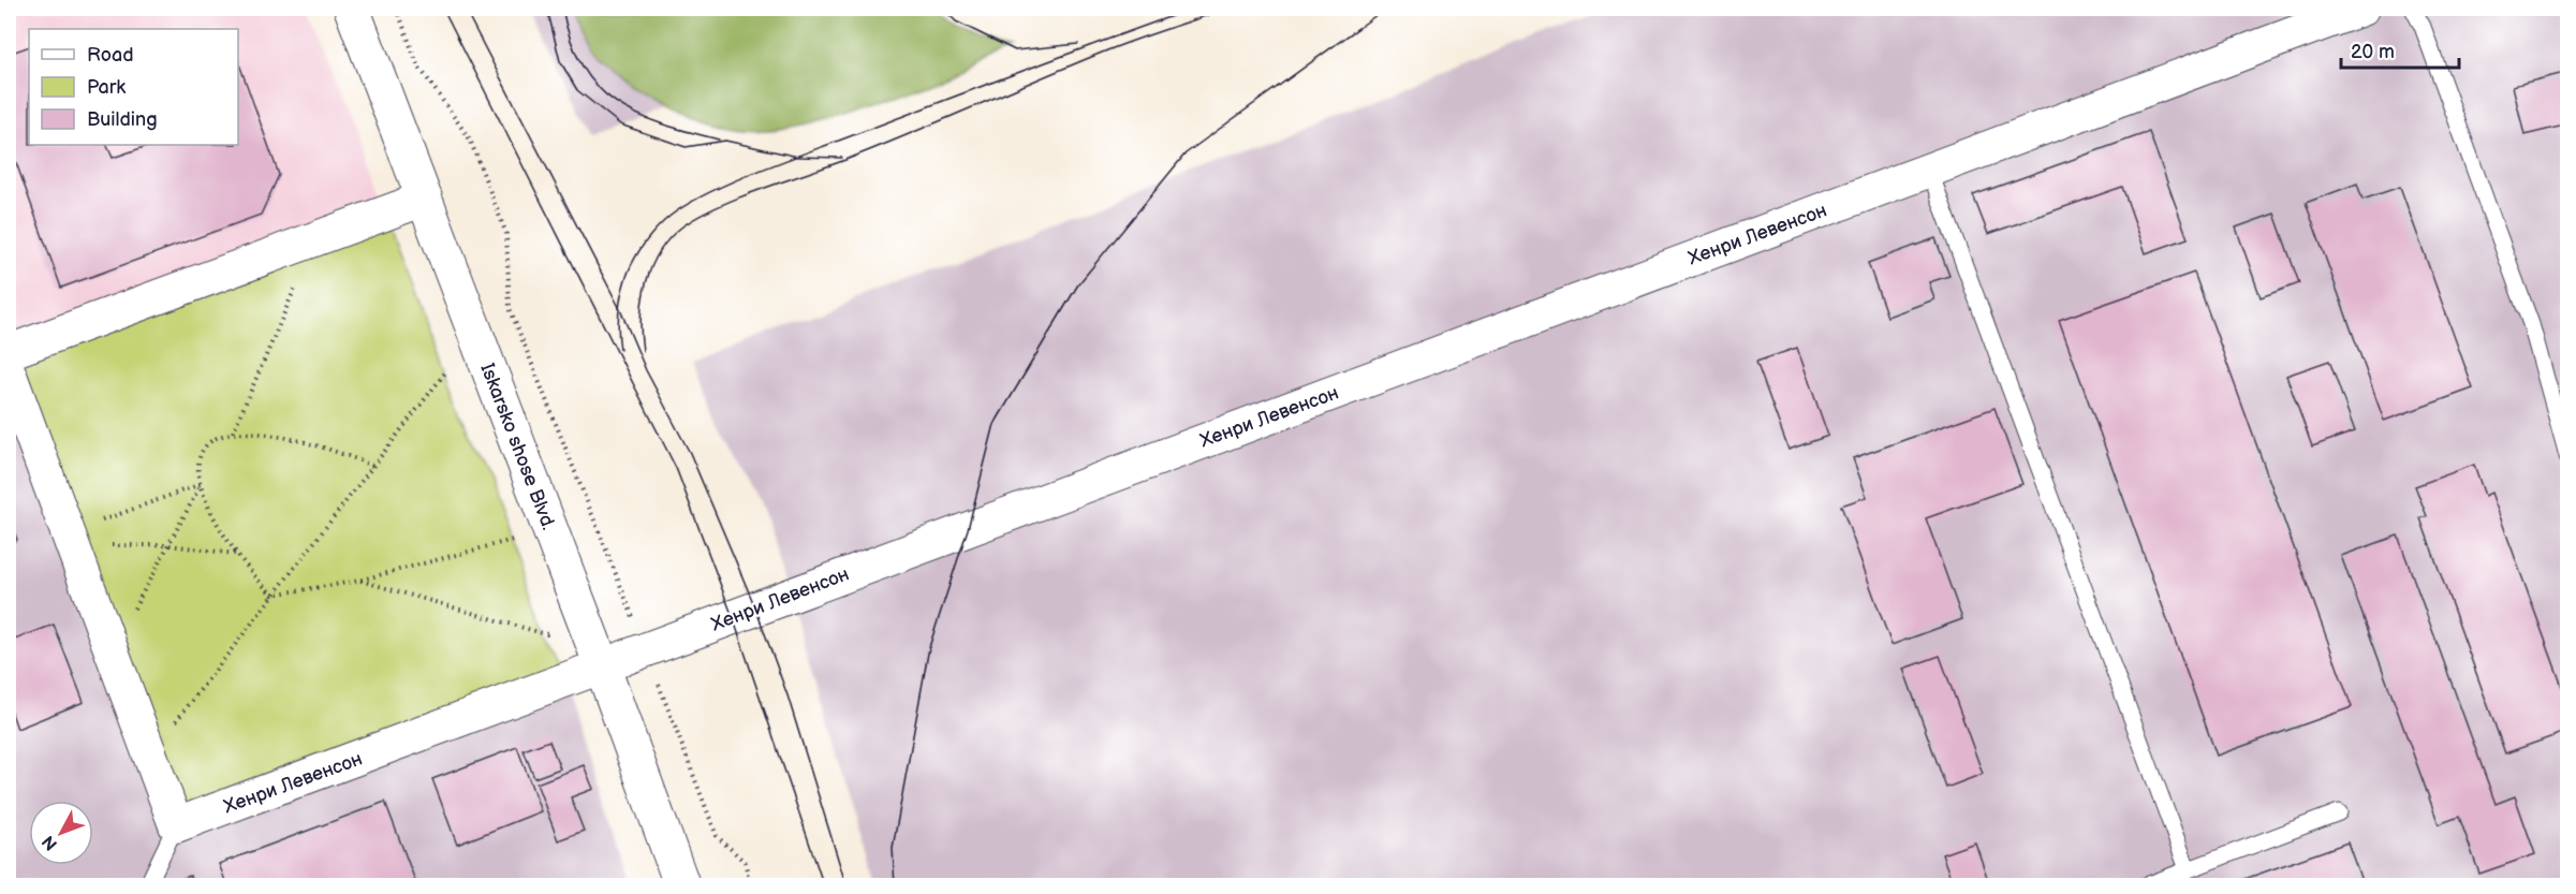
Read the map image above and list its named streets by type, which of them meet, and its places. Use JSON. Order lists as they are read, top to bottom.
{
  "streets": {
    "main road": ["Iskarsko shose Blvd."],
    "street": ["Хенри Левенсон"]
  },
  "crossings": [
    ["Хенри Левенсон", "Iskarsko shose Blvd."]
  ],
  "legend": ["Road", "Park", "Building"],
  "scale_bar": "20 m",
  "north": "bottom left"
}
